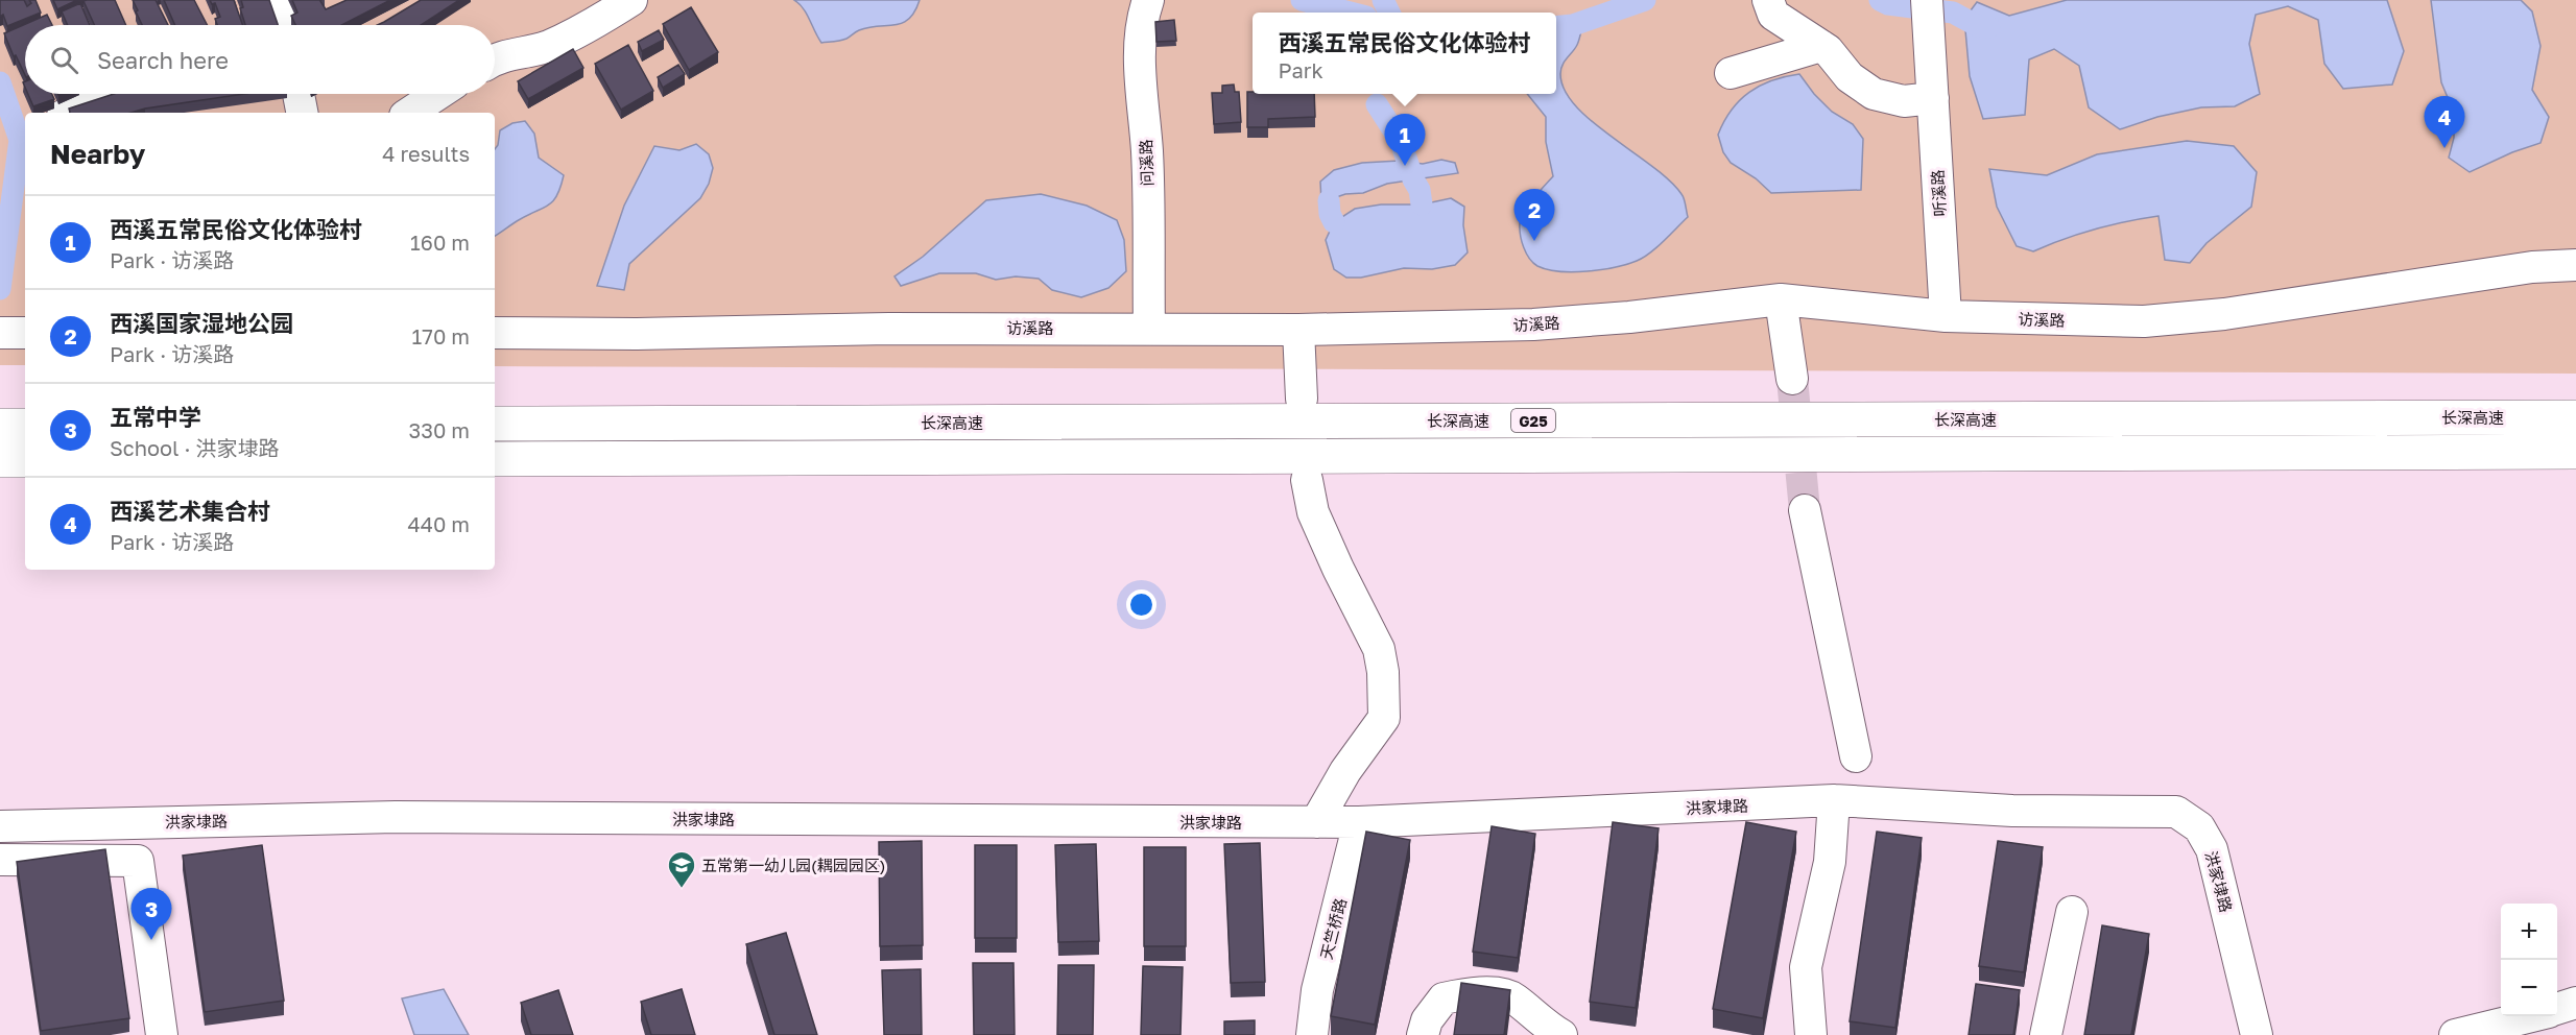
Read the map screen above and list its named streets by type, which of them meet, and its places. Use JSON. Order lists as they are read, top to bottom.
{
  "streets": {
    "highway": ["长深高速", "G25"],
    "street": [
      "问溪路",
      "听溪路",
      "访溪路",
      "洪家埭路",
      "天竺桥路"
    ]
  },
  "crossings": [
    ["问溪路", "访溪路"],
    ["听溪路", "访溪路"],
    ["洪家埭路", "天竺桥路"]
  ],
  "places": {
    "school or university": ["五常第一幼儿园(耦园园区)"]
  },
  "page": {
    "popup": ["西溪五常民俗文化体验村", "Park"],
    "search": "Search here",
    "pins": [
      "4",
      "1",
      "2",
      "3"
    ],
    "heading": ["Nearby", "4 results"],
    "list": [
      {
        "mark": "1",
        "name": "西溪五常民俗文化体验村",
        "note": "Park · 访溪路",
        "value": "160 m"
      },
      {
        "mark": "2",
        "name": "西溪国家湿地公园",
        "note": "Park · 访溪路",
        "value": "170 m"
      },
      {
        "mark": "3",
        "name": "五常中学",
        "note": "School · 洪家埭路",
        "value": "330 m"
      },
      {
        "mark": "4",
        "name": "西溪艺术集合村",
        "note": "Park · 访溪路",
        "value": "440 m"
      }
    ],
    "map_buttons": ["+", "−"]
  }
}
